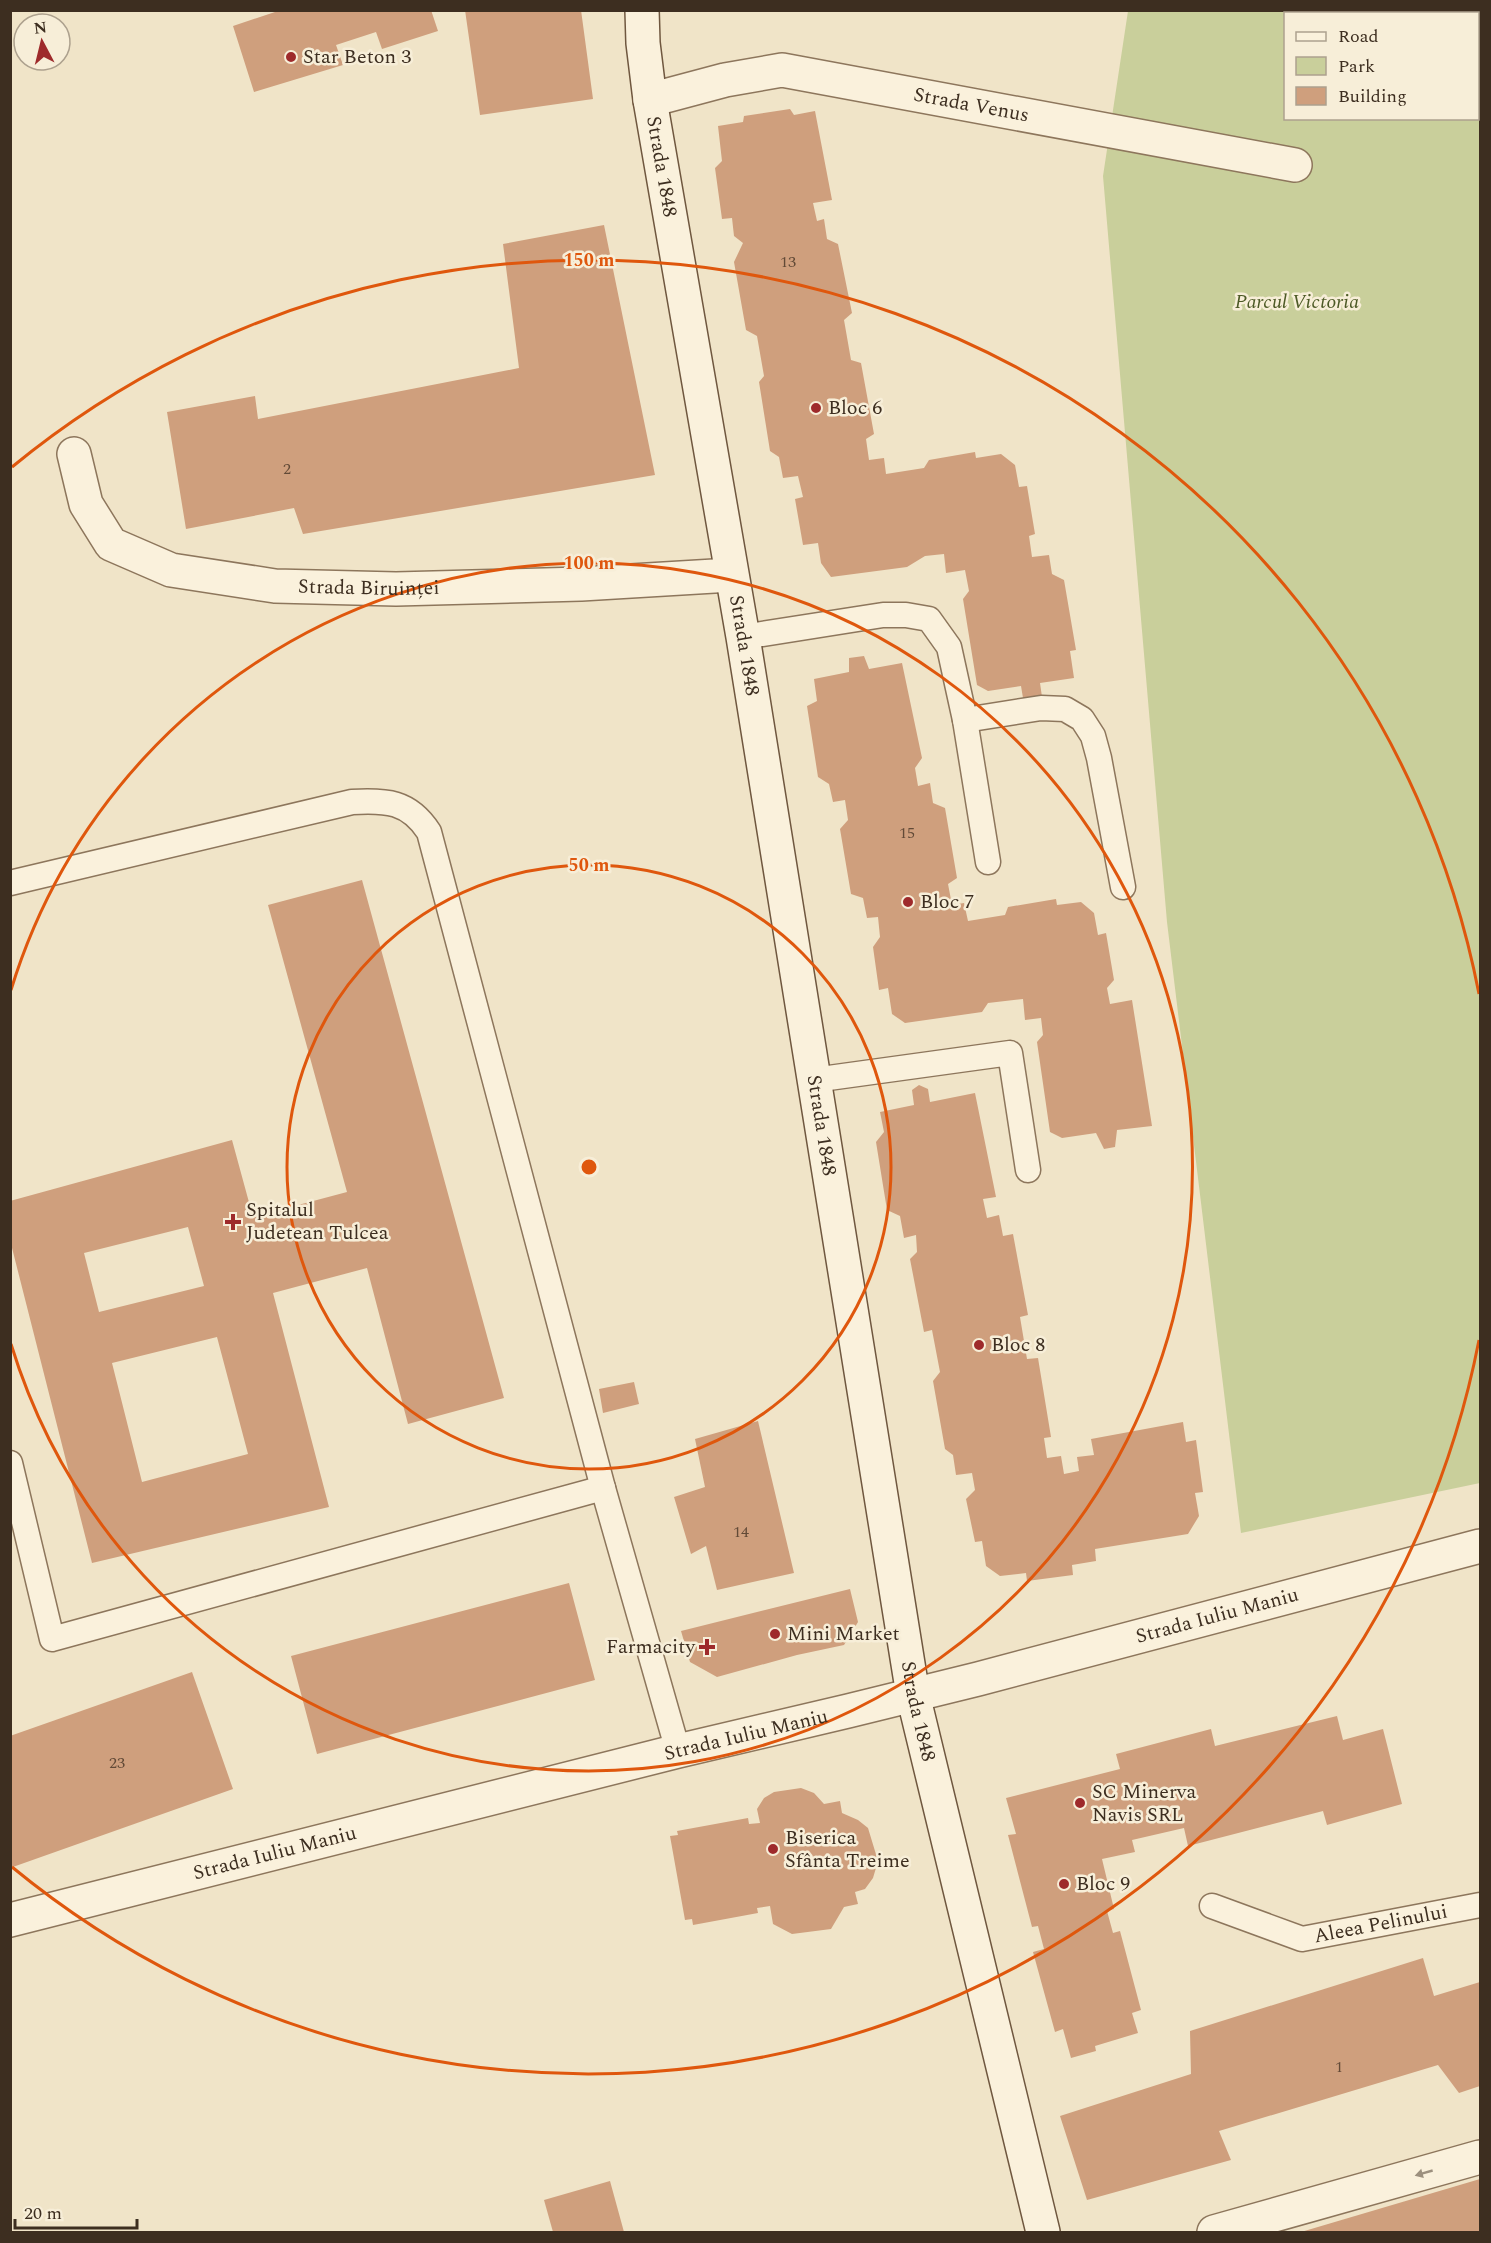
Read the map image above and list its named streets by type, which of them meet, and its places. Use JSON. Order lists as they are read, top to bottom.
{
  "streets": {
    "street": [
      "Strada Venus",
      "Strada 1848",
      "Strada Biruinței",
      "Strada Iuliu Maniu"
    ],
    "lane": ["Aleea Pelinului"]
  },
  "crossings": [
    ["Strada Venus", "Strada 1848"],
    ["Strada 1848", "Strada Biruinței"],
    ["Strada 1848", "Strada Iuliu Maniu"]
  ],
  "parks": ["Parcul Victoria"],
  "places": {
    "other": [
      "Star Beton 3",
      "Bloc 6",
      "Bloc 7",
      "Bloc 8",
      "Mini Market",
      "SC Minerva Navis SRL",
      "Biserica Sfânta Treime",
      "Bloc 9"
    ],
    "health": ["Spitalul Judetean Tulcea", "Farmacity"]
  },
  "house_numbers": [
    "13",
    "2",
    "15",
    "14",
    "23",
    "1"
  ],
  "legend": ["Road", "Park", "Building"],
  "scale_bar": "20 m",
  "north": "top",
  "rings": ["150 m", "100 m", "50 m"]
}
